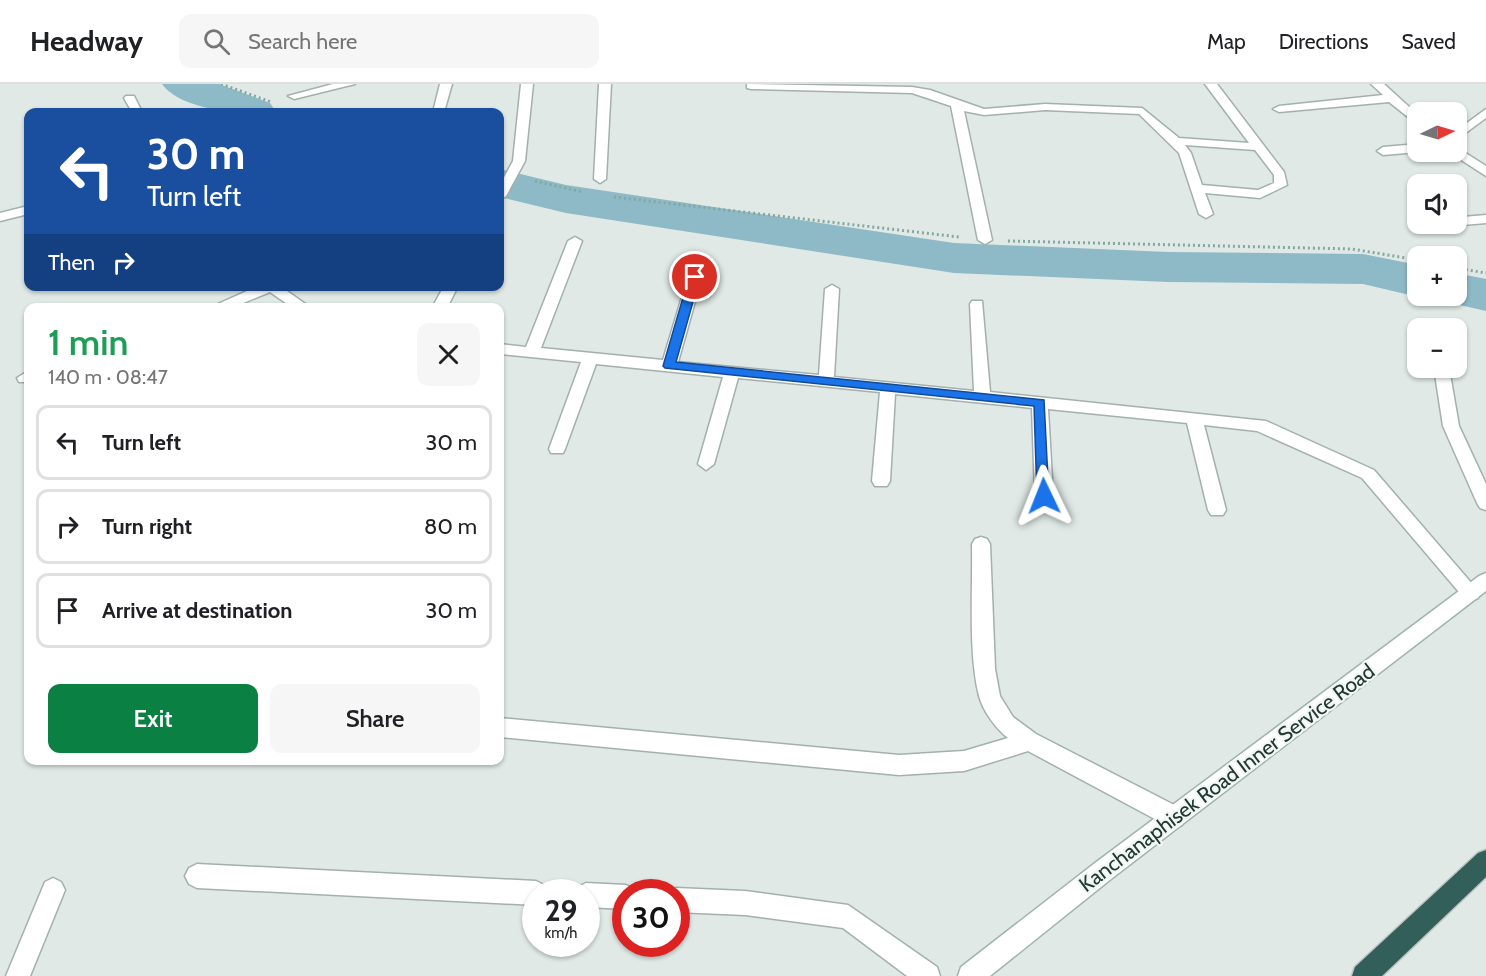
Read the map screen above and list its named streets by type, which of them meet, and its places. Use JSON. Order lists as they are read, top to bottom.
{
  "streets": {
    "street": ["Kanchanaphisek Road Inner Service Road"]
  },
  "north": "right",
  "page": {
    "header": "Headway",
    "search": "Search here",
    "nav": ["Map", "Directions", "Saved"],
    "map_buttons": ["+", "−"],
    "turn": ["30 m", "Turn left"],
    "then": "Then",
    "heading": ["1 min", "140 m · 08:47"],
    "list": [
      {
        "name": "Turn left",
        "value": "30 m"
      },
      {
        "name": "Turn right",
        "value": "80 m"
      },
      {
        "name": "Arrive at destination",
        "value": "30 m"
      }
    ],
    "buttons": ["Exit", "Share"],
    "speed": "29 km/h",
    "limit": "30"
  }
}
